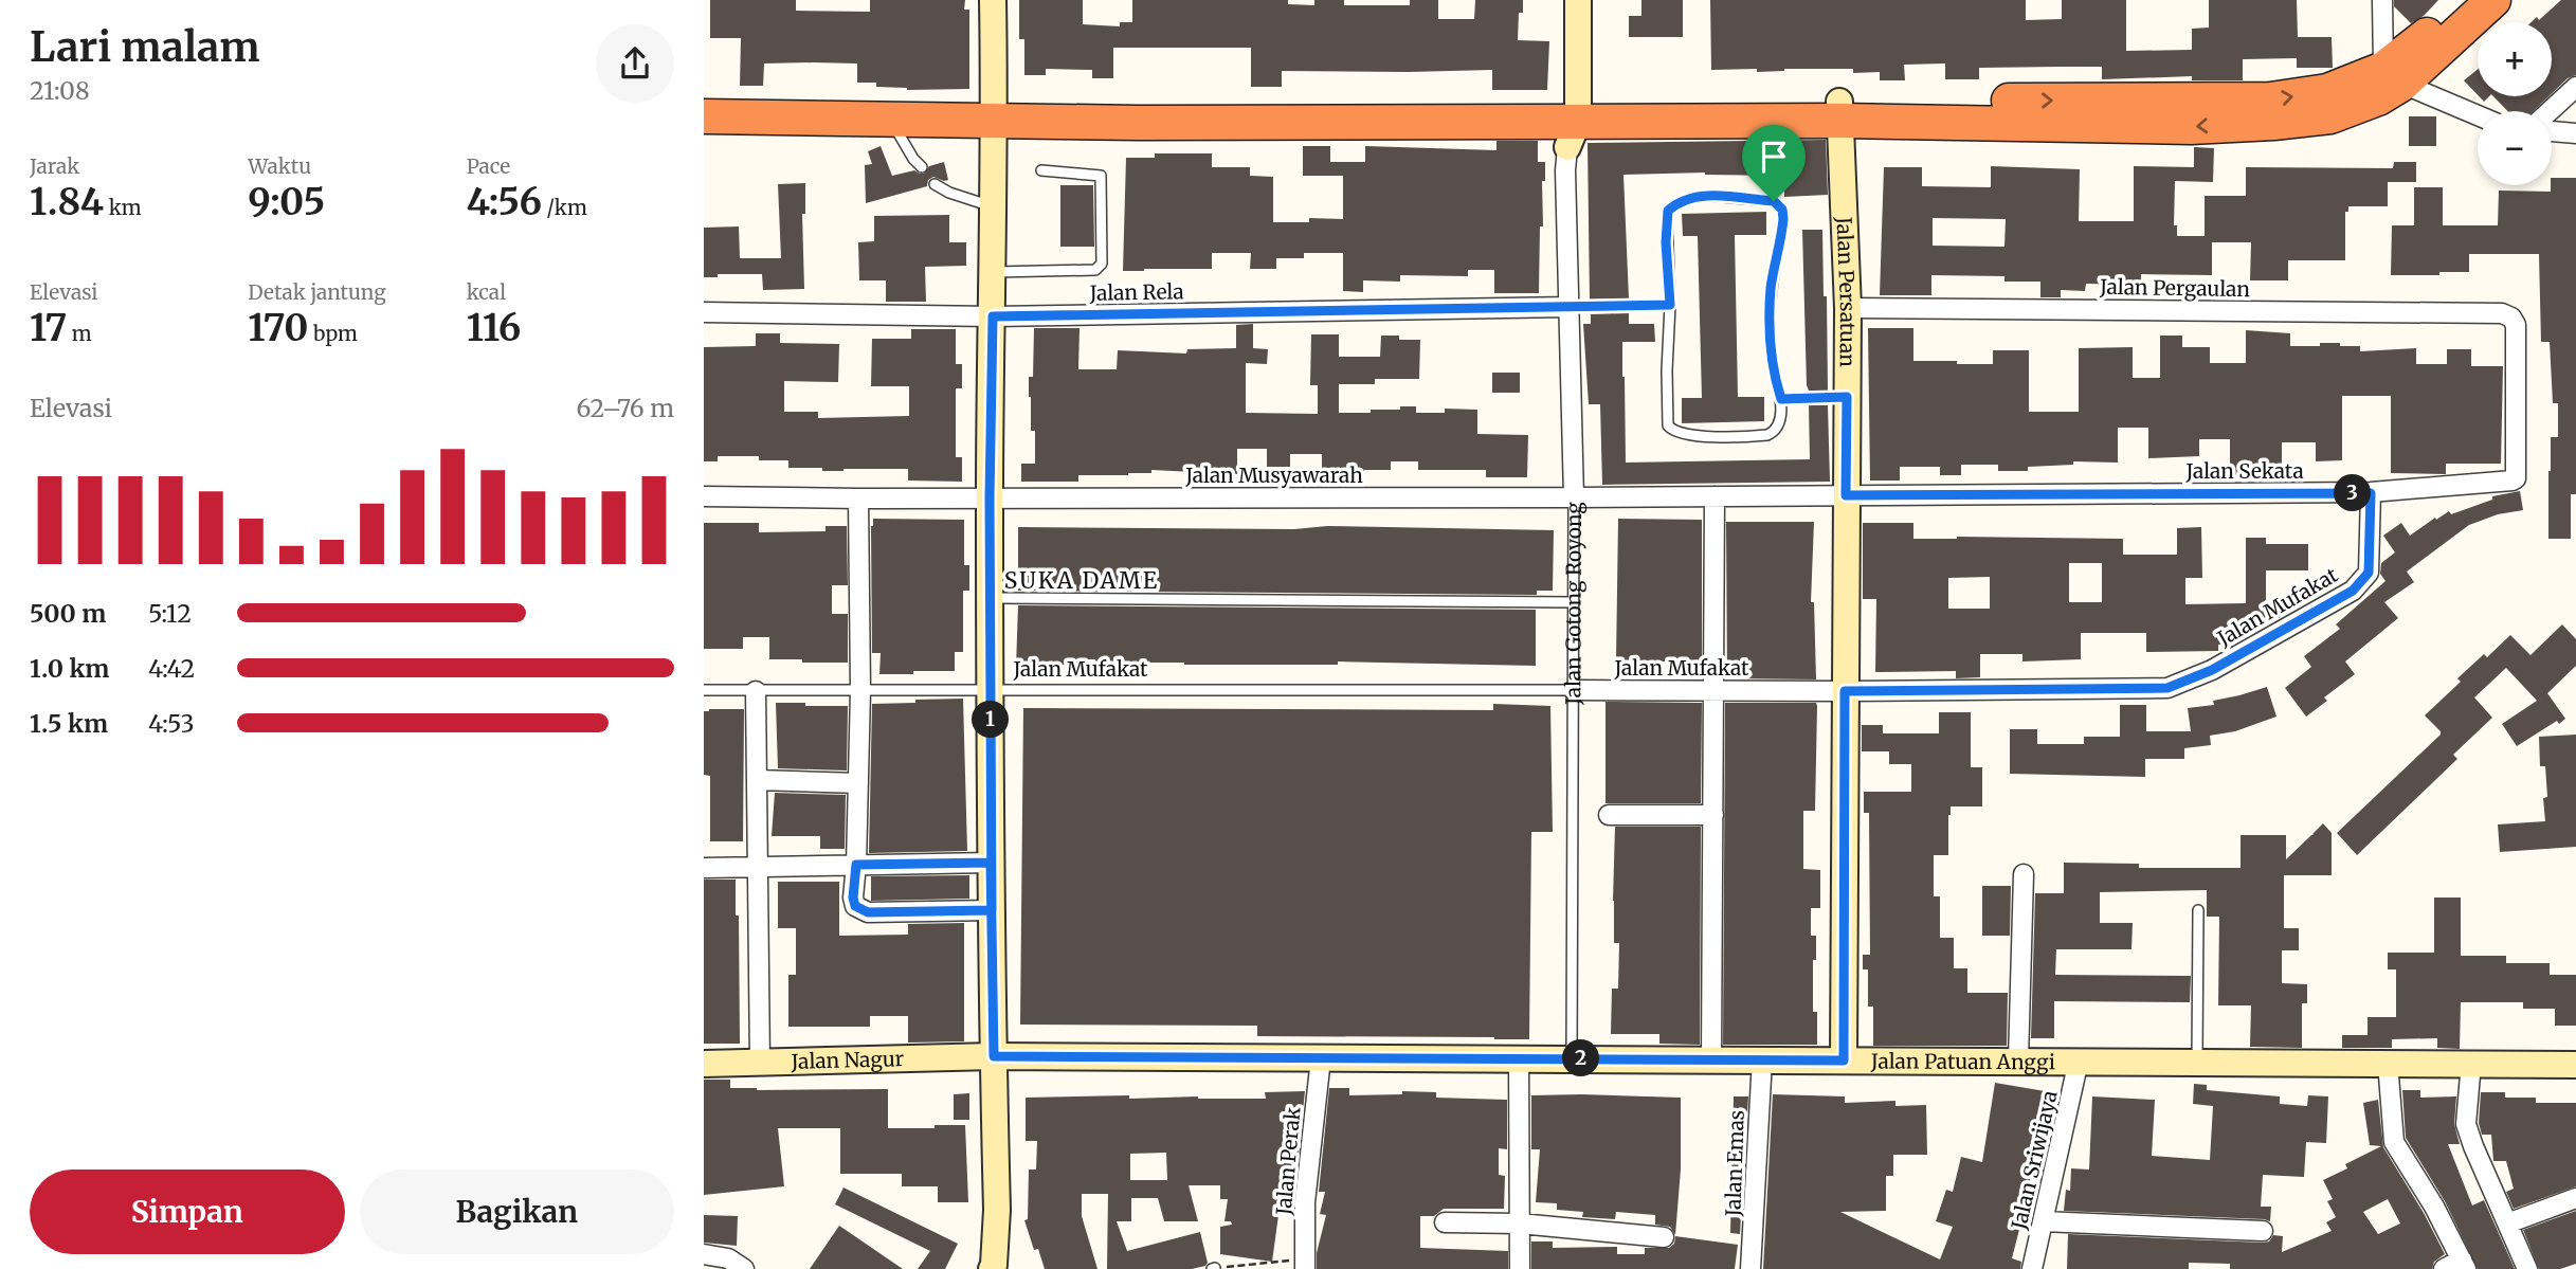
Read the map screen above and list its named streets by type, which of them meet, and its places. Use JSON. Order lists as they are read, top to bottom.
{
  "streets": {
    "street": [
      "Jalan Pergaulan",
      "Jalan Rela",
      "Jalan Persatuan",
      "Jalan Sekata",
      "Jalan Musyawarah",
      "Jalan Gotong Royong",
      "Jalan Mufakat",
      "Jalan Nagur",
      "Jalan Patuan Anggi",
      "Jalan Sriwijaya",
      "Jalan Perak",
      "Jalan Emas"
    ]
  },
  "crossings": [
    ["Jalan Pergaulan", "Jalan Persatuan"],
    ["Jalan Pergaulan", "Jalan Sekata"],
    ["Jalan Rela", "Jalan Gotong Royong"],
    ["Jalan Persatuan", "Jalan Sekata"],
    ["Jalan Persatuan", "Jalan Musyawarah"],
    ["Jalan Persatuan", "Jalan Mufakat"],
    ["Jalan Persatuan", "Jalan Patuan Anggi"],
    ["Jalan Sekata", "Jalan Musyawarah"],
    ["Jalan Sekata", "Jalan Mufakat"],
    ["Jalan Musyawarah", "Jalan Gotong Royong"],
    ["Jalan Gotong Royong", "Jalan Mufakat"],
    ["Jalan Gotong Royong", "Jalan Patuan Anggi"],
    ["Jalan Nagur", "Jalan Patuan Anggi"],
    ["Jalan Patuan Anggi", "Jalan Sriwijaya"],
    ["Jalan Patuan Anggi", "Jalan Perak"],
    ["Jalan Patuan Anggi", "Jalan Emas"]
  ],
  "districts": ["SUKA DAME"],
  "page": {
    "heading": ["Lari malam", "21:08"],
    "map_buttons": ["+", "−"],
    "stats": [
      ["Jarak", "1.84 km"],
      ["Waktu", "9:05"],
      ["Pace", "4:56 /km"],
      ["Elevasi", "17 m"],
      ["Detak jantung", "170 bpm"],
      ["kcal", "116"]
    ],
    "chart": ["Elevasi", "62–76 m"],
    "pins": ["3", "1", "2"],
    "list": [
      {
        "name": "500 m",
        "note": "5:12"
      },
      {
        "name": "1.0 km",
        "note": "4:42"
      },
      {
        "name": "1.5 km",
        "note": "4:53"
      }
    ],
    "buttons": ["Simpan", "Bagikan"]
  }
}
